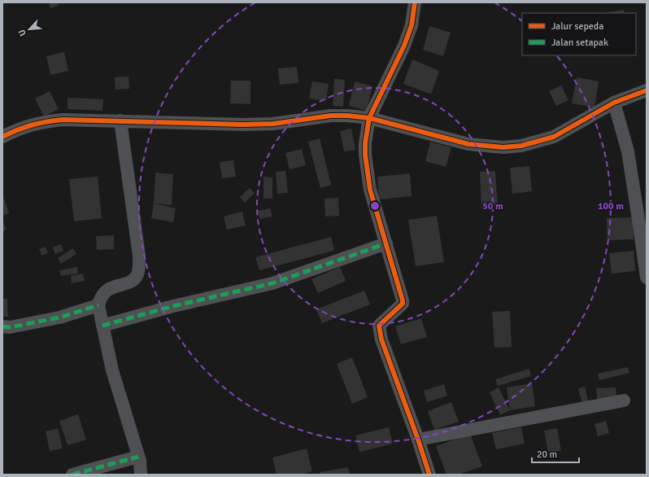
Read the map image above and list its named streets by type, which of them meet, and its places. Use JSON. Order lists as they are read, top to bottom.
{
  "legend": ["Jalur sepeda", "Jalan setapak"],
  "scale_bar": "20 m",
  "north": "bottom left",
  "rings": ["50 m", "100 m"]
}
